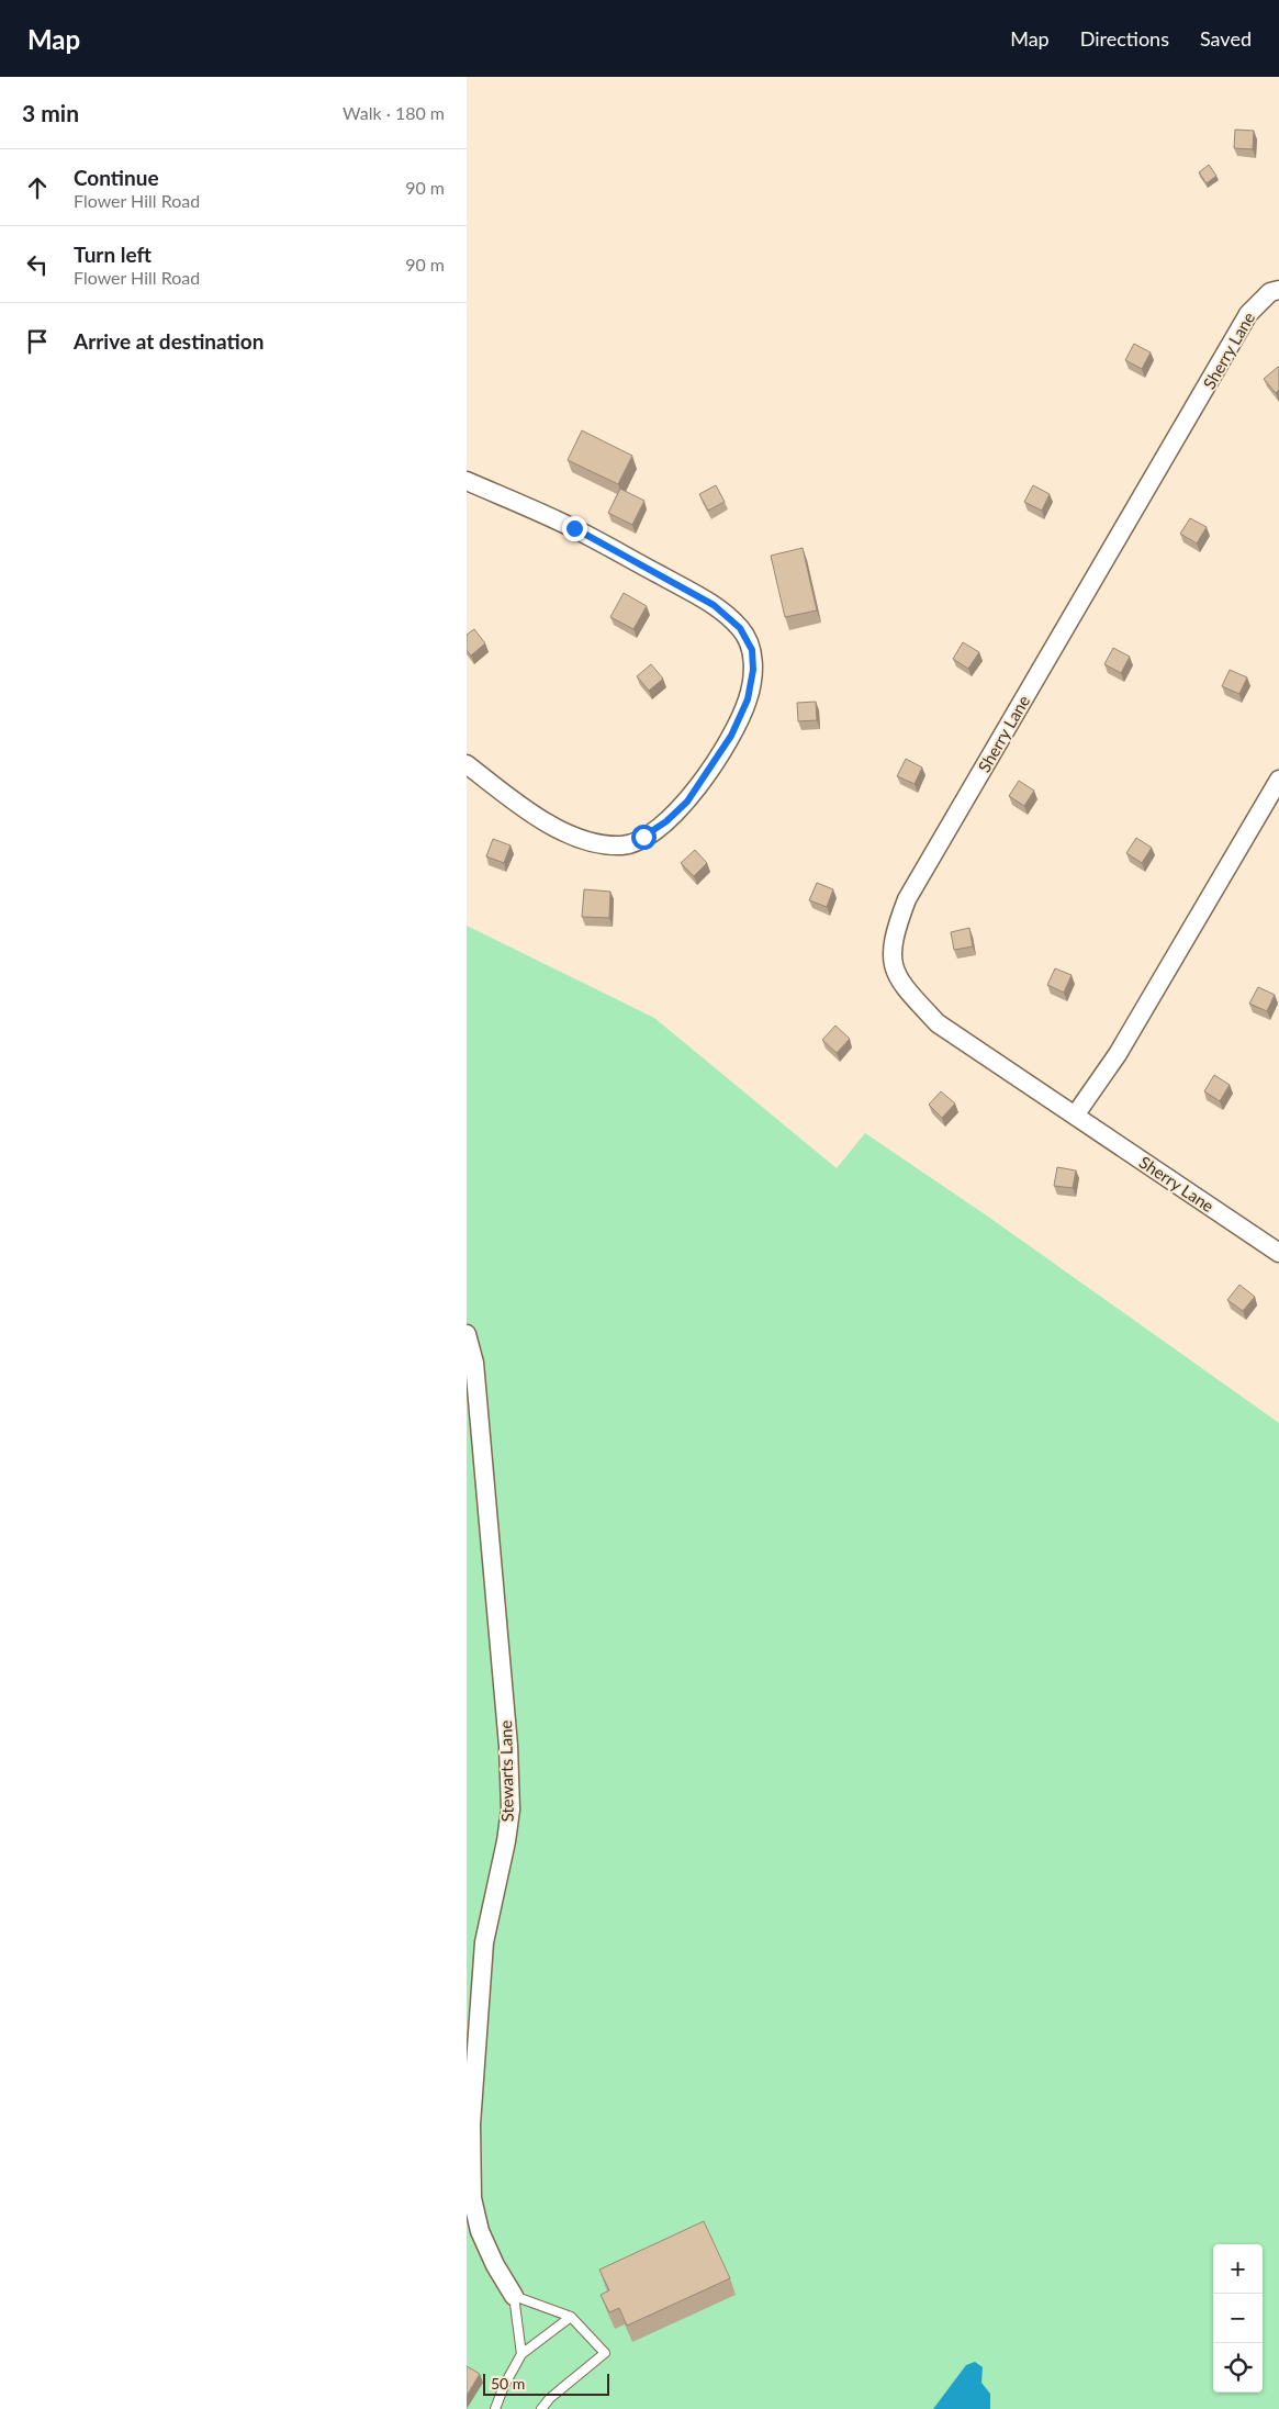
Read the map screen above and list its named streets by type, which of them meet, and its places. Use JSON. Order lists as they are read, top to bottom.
{
  "streets": {
    "street": ["Sherry Lane", "Stewarts Lane"]
  },
  "scale_bar": "50 m",
  "page": {
    "header": "Map",
    "nav": ["Map", "Directions", "Saved"],
    "heading": ["3 min", "Walk · 180 m"],
    "list": [
      ["Continue", "Flower Hill Road", "90 m"],
      ["Turn left", "Flower Hill Road", "90 m"],
      "Arrive at destination"
    ],
    "map_buttons": ["+", "−"],
    "scale": "50 m"
  }
}
